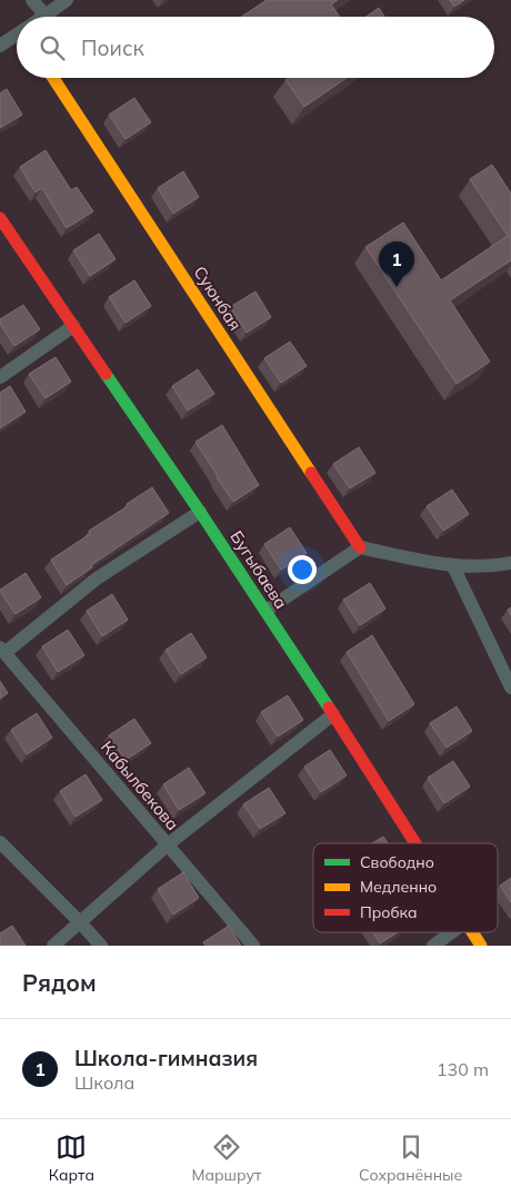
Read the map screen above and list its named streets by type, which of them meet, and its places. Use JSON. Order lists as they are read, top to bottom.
{
  "streets": {
    "street": ["Суюнбая", "Бугыбаева", "Кабылбекова"]
  },
  "legend": ["Свободно", "Медленно", "Пробка"],
  "page": {
    "search": "Поиск",
    "pins": "1",
    "heading": "Рядом",
    "list": [
      {
        "mark": "1",
        "name": "Школа-гимназия",
        "note": "Школа",
        "value": "130 m"
      }
    ],
    "nav": ["Карта", "Маршрут", "Сохранённые"]
  }
}
